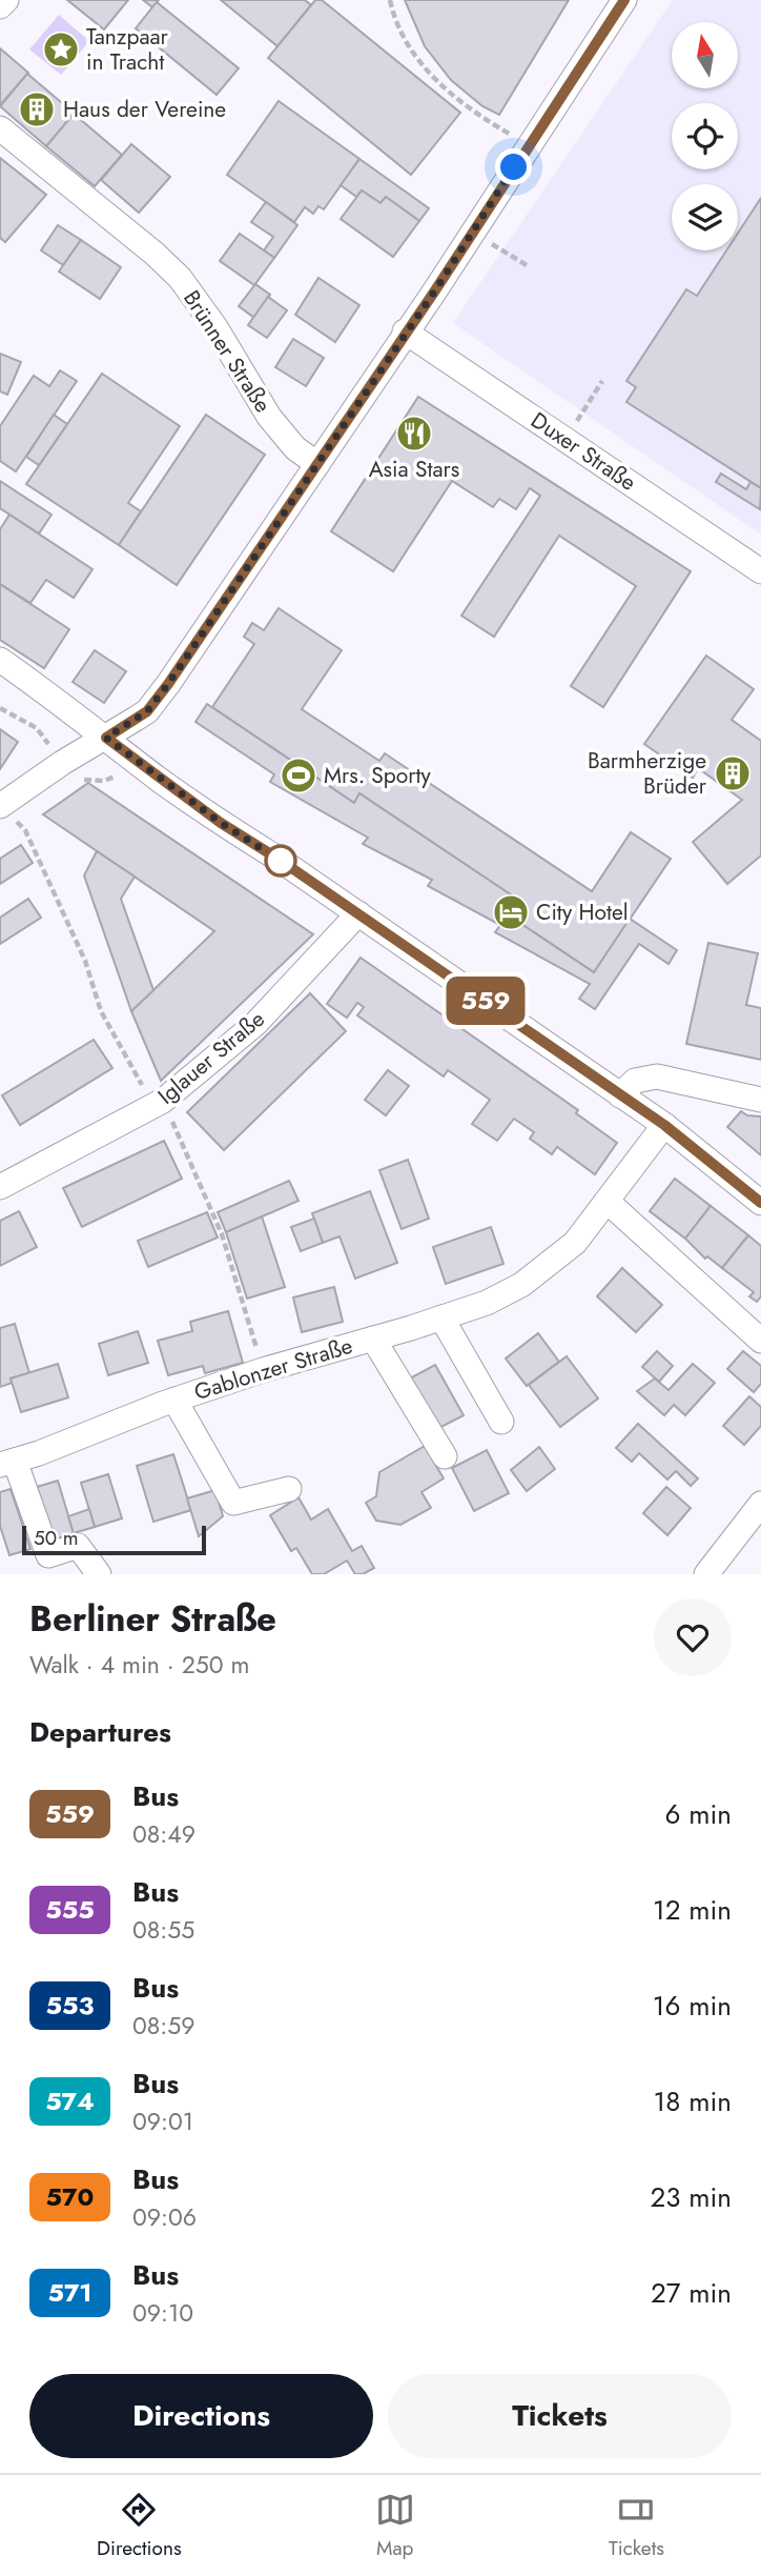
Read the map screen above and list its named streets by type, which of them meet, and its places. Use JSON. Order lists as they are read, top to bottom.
{
  "streets": {
    "street": [
      "Brünner Straße",
      "Duxer Straße",
      "Iglauer Straße",
      "Gablonzer Straße"
    ]
  },
  "places": {
    "place": ["Tanzpaar in Tracht"],
    "building": ["Haus der Vereine", "Barmherzige Brüder"],
    "restaurant": ["Asia Stars"],
    "sports": ["Mrs. Sporty"],
    "hotel": ["City Hotel"]
  },
  "lines": ["bus line 559"],
  "scale_bar": "50 m",
  "north": "top",
  "page": {
    "on_map": "559",
    "scale": "50 m",
    "heading": [
      ["Berliner Straße", "Walk · 4 min · 250 m"],
      "Departures"
    ],
    "list": [
      {
        "mark": "559",
        "name": "Bus",
        "note": "08:49",
        "value": "6 min"
      },
      {
        "mark": "555",
        "name": "Bus",
        "note": "08:55",
        "value": "12 min"
      },
      {
        "mark": "553",
        "name": "Bus",
        "note": "08:59",
        "value": "16 min"
      },
      {
        "mark": "574",
        "name": "Bus",
        "note": "09:01",
        "value": "18 min"
      },
      {
        "mark": "570",
        "name": "Bus",
        "note": "09:06",
        "value": "23 min"
      },
      {
        "mark": "571",
        "name": "Bus",
        "note": "09:10",
        "value": "27 min"
      }
    ],
    "buttons": ["Directions", "Tickets"],
    "tabs": ["Directions", "Map", "Tickets"]
  }
}
